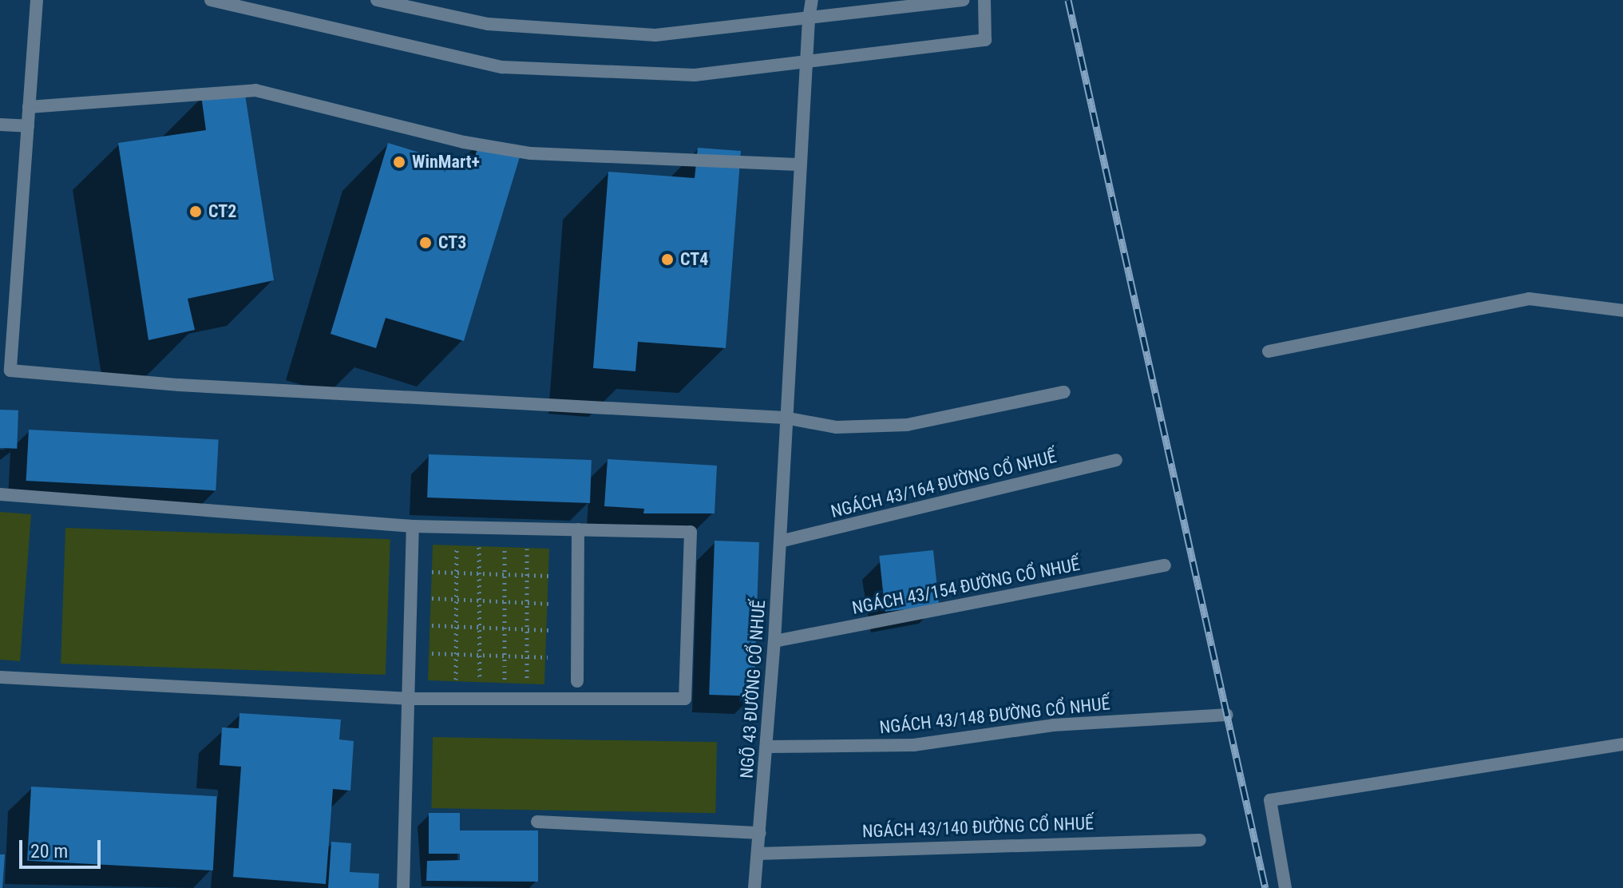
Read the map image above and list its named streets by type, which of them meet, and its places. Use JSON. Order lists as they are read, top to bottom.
{
  "streets": {
    "street": [
      "NGÁCH 43/164 ĐƯỜNG CỔ NHUẾ",
      "NGÁCH 43/154 ĐƯỜNG CỔ NHUẾ",
      "NGÕ 43 ĐƯỜNG CỔ NHUẾ",
      "NGÁCH 43/148 ĐƯỜNG CỔ NHUẾ",
      "NGÁCH 43/140 ĐƯỜNG CỔ NHUẾ"
    ]
  },
  "crossings": [
    ["NGÁCH 43/164 ĐƯỜNG CỔ NHUẾ", "NGÕ 43 ĐƯỜNG CỔ NHUẾ"],
    ["NGÁCH 43/154 ĐƯỜNG CỔ NHUẾ", "NGÕ 43 ĐƯỜNG CỔ NHUẾ"],
    ["NGÕ 43 ĐƯỜNG CỔ NHUẾ", "NGÁCH 43/148 ĐƯỜNG CỔ NHUẾ"],
    ["NGÕ 43 ĐƯỜNG CỔ NHUẾ", "NGÁCH 43/140 ĐƯỜNG CỔ NHUẾ"]
  ],
  "places": [
    "WinMart+",
    "CT2",
    "CT3",
    "CT4"
  ],
  "scale_bar": "20 m"
}
